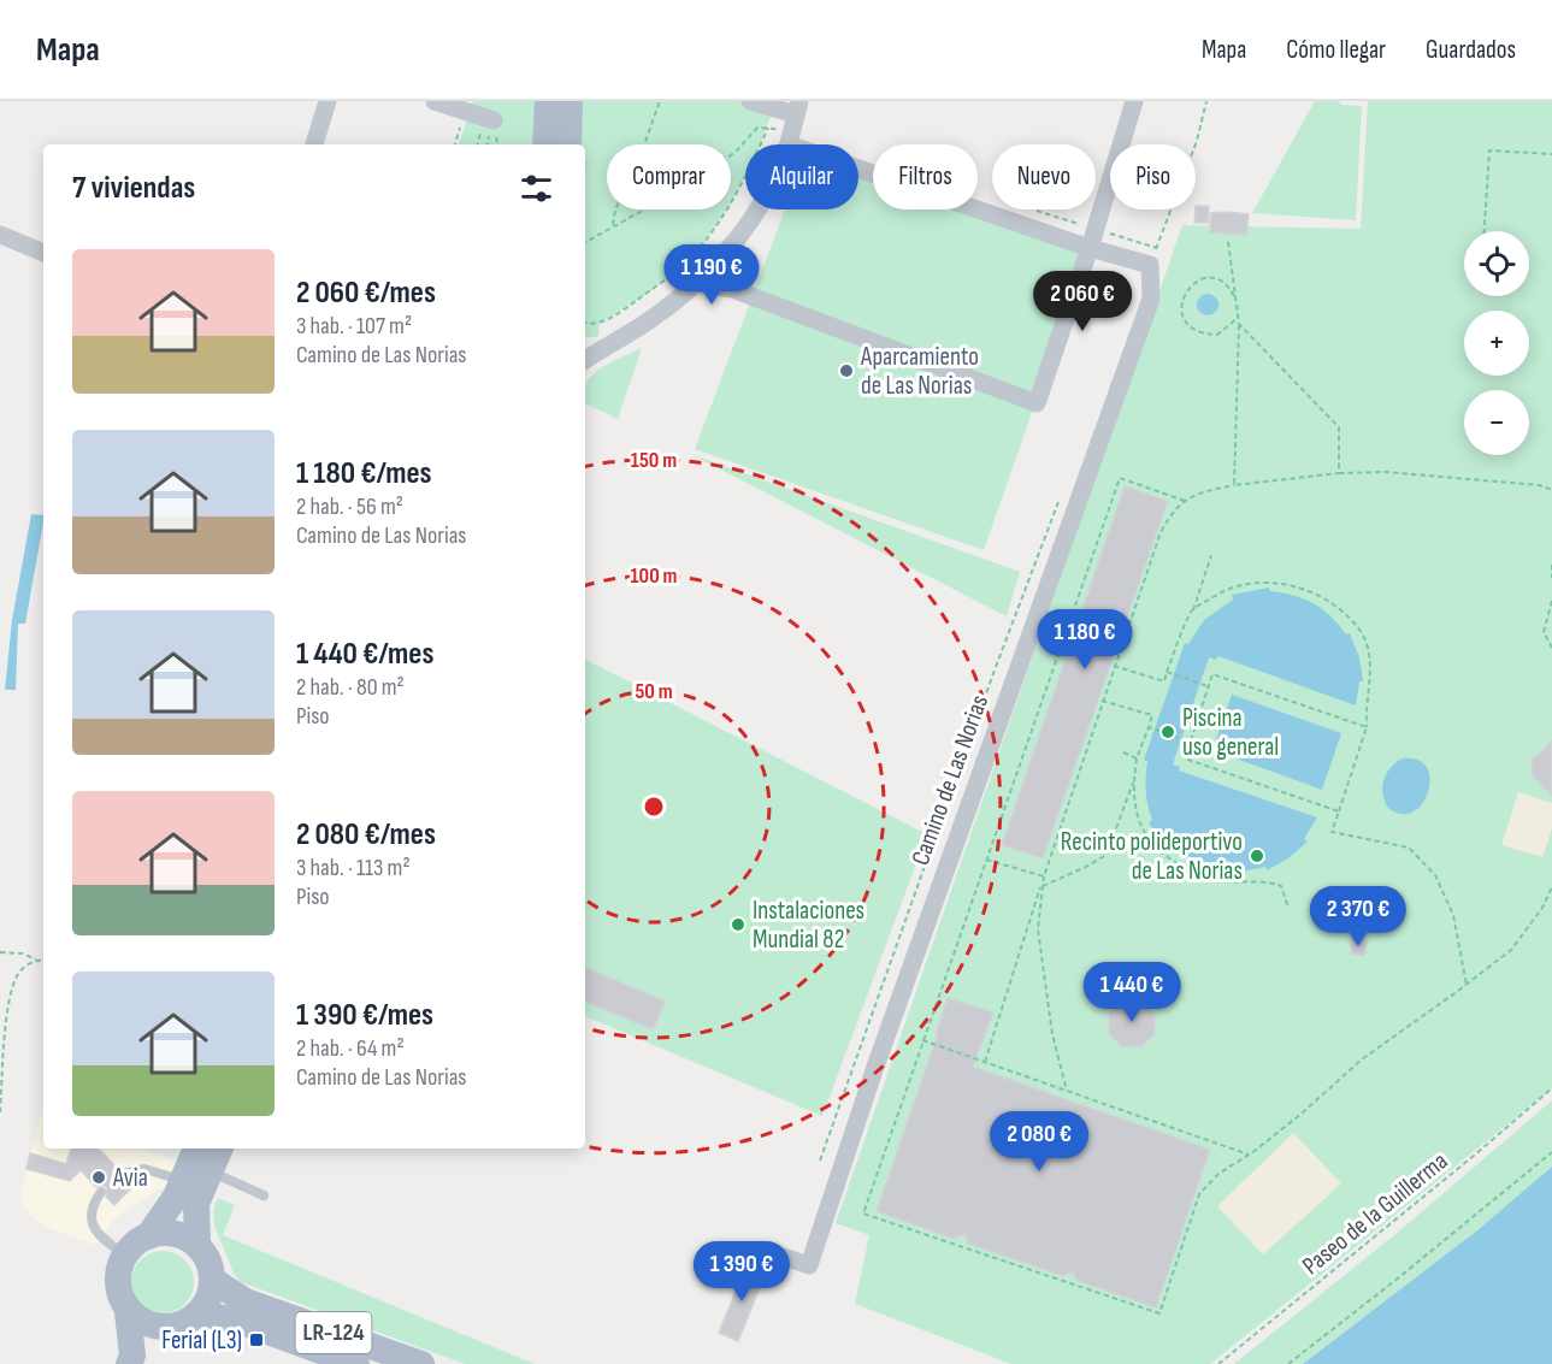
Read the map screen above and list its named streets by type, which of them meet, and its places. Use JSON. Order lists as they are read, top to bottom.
{
  "streets": {
    "main road": ["LR-124"],
    "street": ["Camino de Las Norias"],
    "path": ["Paseo de la Guillerma"]
  },
  "places": {
    "other": [
      "Aparcamiento de Las Norias",
      "Piscina uso general",
      "Recinto polideportivo de Las Norias",
      "Instalaciones Mundial 82",
      "Avia"
    ],
    "transit": ["Ferial (L3)"]
  },
  "page": {
    "header": "Mapa",
    "nav": ["Mapa", "Cómo llegar", "Guardados"],
    "chip": [
      "Comprar",
      "Alquilar",
      "Filtros",
      "Nuevo",
      "Piso"
    ],
    "heading": "7 viviendas",
    "map_buttons": ["+", "−"],
    "list": [
      {
        "name": "2 060 €/mes",
        "note": "3 hab. · 107 m² · Camino de Las Norias"
      },
      {
        "name": "1 180 €/mes",
        "note": "2 hab. · 56 m² · Camino de Las Norias"
      },
      {
        "name": "1 440 €/mes",
        "note": "2 hab. · 80 m² · Piso"
      },
      {
        "name": "2 080 €/mes",
        "note": "3 hab. · 113 m² · Piso"
      },
      {
        "name": "1 390 €/mes",
        "note": "2 hab. · 64 m² · Camino de Las Norias"
      }
    ],
    "price": [
      "1 190 €",
      "2 060 €",
      "1 180 €",
      "2 370 €",
      "1 440 €",
      "2 080 €",
      "1 390 €"
    ]
  },
  "rings": ["150 m", "100 m", "50 m"]
}
